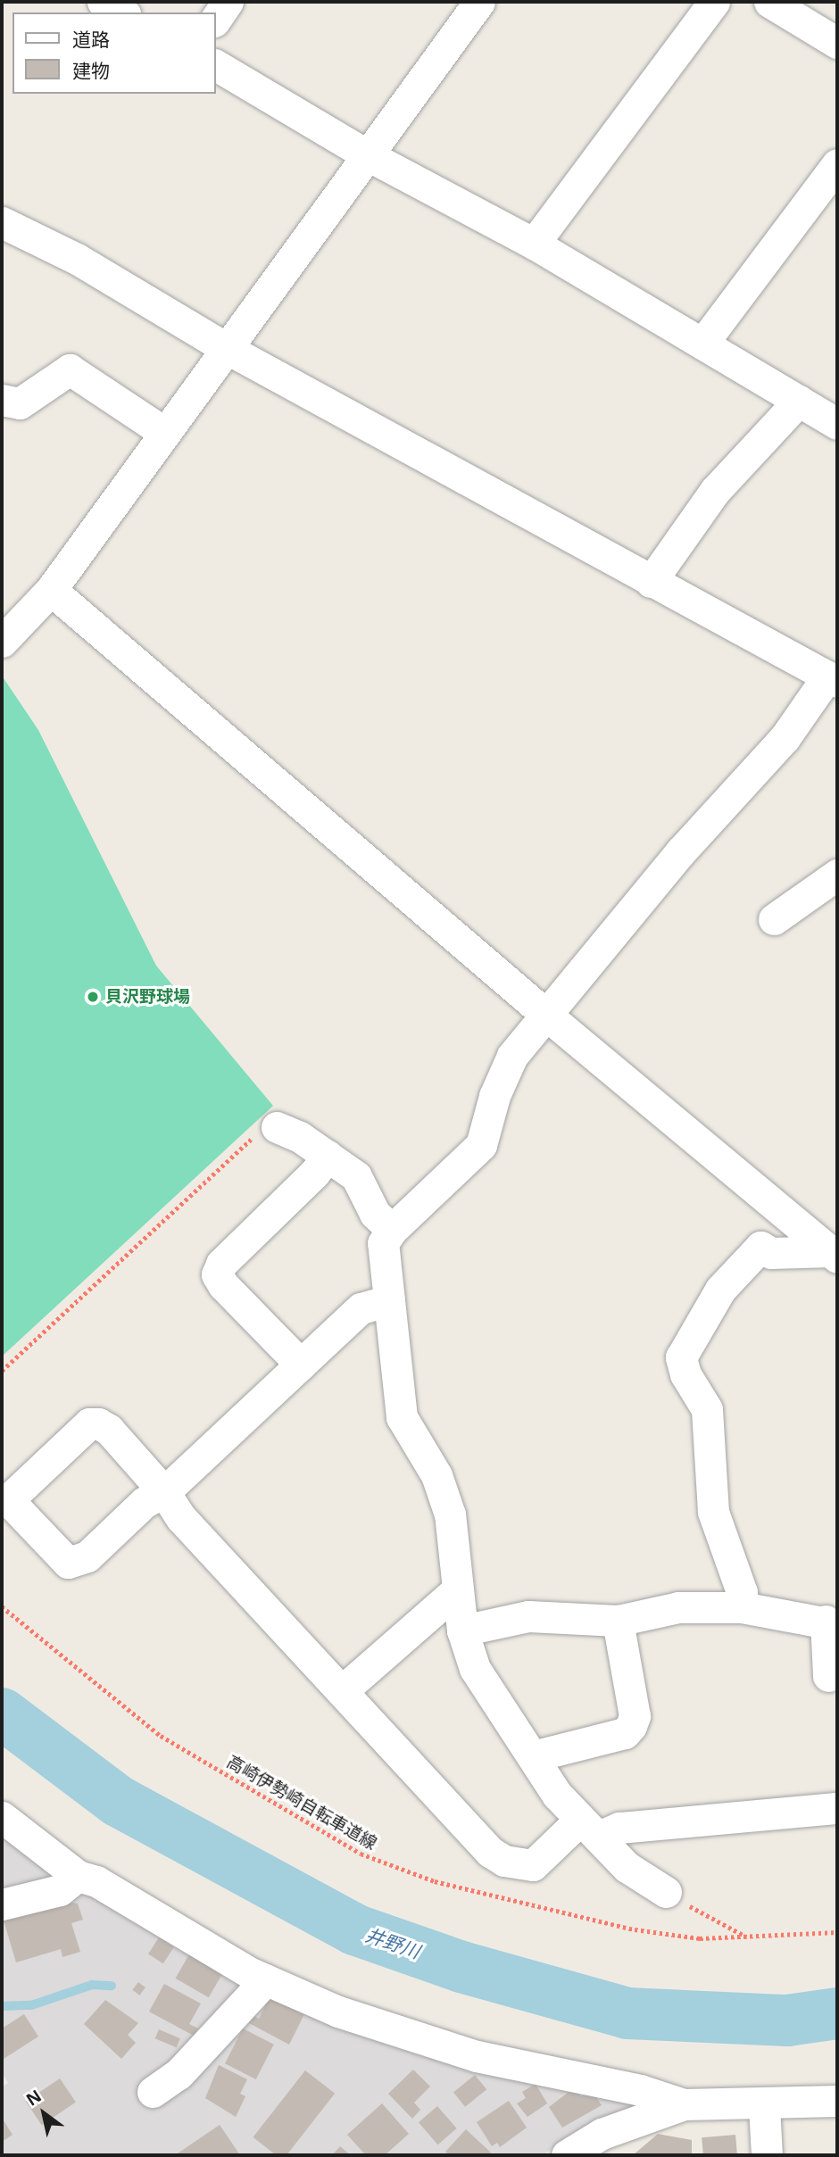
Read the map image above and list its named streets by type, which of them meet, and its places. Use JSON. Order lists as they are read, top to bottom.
{
  "streets": {
    "path": ["高崎伊勢崎自転車道線"]
  },
  "water": ["井野川"],
  "places": ["貝沢野球場"],
  "legend": ["道路", "建物"],
  "north": "top left"
}
